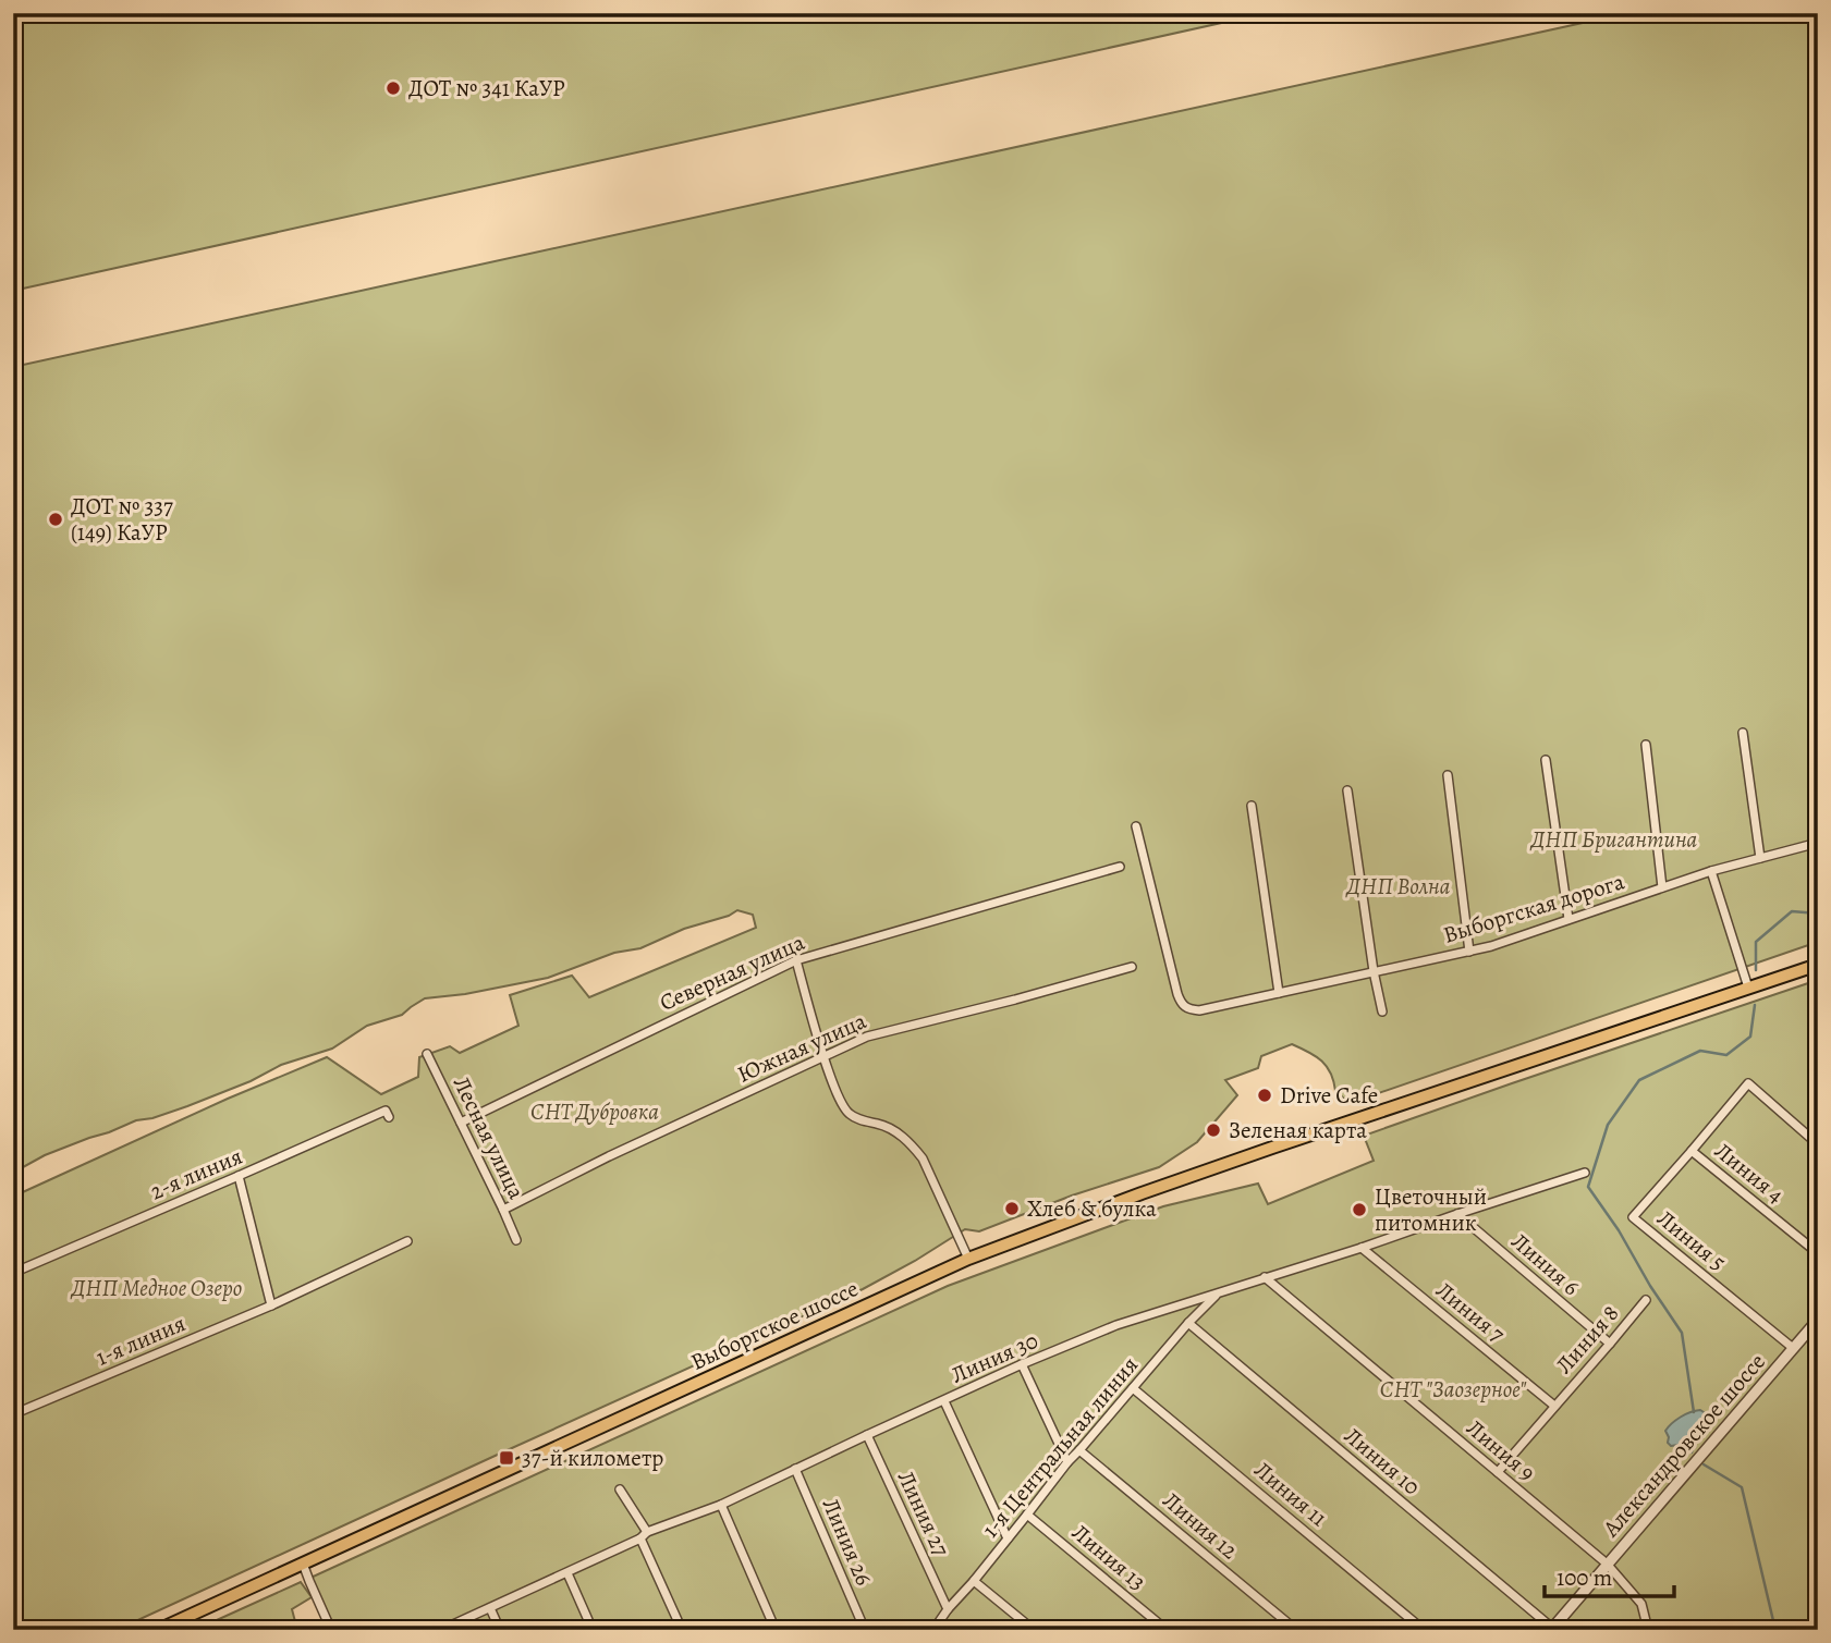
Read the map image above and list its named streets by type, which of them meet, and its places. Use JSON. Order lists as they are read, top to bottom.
{
  "streets": {
    "main road": ["Выборгское шоссе"],
    "street": [
      "Выборгская дорога",
      "Северная улица",
      "Южная улица",
      "Лесная улица",
      "Линия 4",
      "2-я линия",
      "Линия 5",
      "Линия 6",
      "Линия 7",
      "Линия 8",
      "1-я линия",
      "Линия 30",
      "Александровское шоссе",
      "1-я Центральная линия",
      "Линия 9",
      "Линия 10",
      "Линия 11",
      "Линия 27",
      "Линия 12",
      "Линия 26",
      "Линия 13"
    ]
  },
  "crossings": [
    ["Северная улица", "Лесная улица"],
    ["Южная улица", "Лесная улица"],
    ["Линия 4", "Линия 5"],
    ["Линия 5", "Александровское шоссе"],
    ["Линия 6", "Линия 8"],
    ["Линия 6", "Линия 30"],
    ["Линия 7", "Линия 8"],
    ["Линия 7", "Линия 30"],
    ["Линия 8", "Линия 9"],
    ["Линия 30", "1-я Центральная линия"],
    ["Линия 30", "Линия 9"],
    ["Линия 30", "Линия 27"],
    ["Линия 30", "Линия 26"],
    ["Александровское шоссе", "Линия 9"],
    ["Александровское шоссе", "Линия 10"],
    ["1-я Центральная линия", "Линия 10"],
    ["1-я Центральная линия", "Линия 11"],
    ["1-я Центральная линия", "Линия 27"],
    ["1-я Центральная линия", "Линия 12"],
    ["1-я Центральная линия", "Линия 13"]
  ],
  "parks": [
    "ДНП Бригантина",
    "ДНП Волна",
    "СНТ Дубровка",
    "ДНП Медное Озеро",
    "СНТ \"Заозерное\""
  ],
  "places": {
    "other": [
      "ДОТ № 341 КаУР",
      "ДОТ № 337 (149) КаУР",
      "Drive Cafe",
      "Зеленая карта",
      "Хлеб & булка",
      "Цветочный питомник"
    ],
    "transit": ["37-й километр"]
  },
  "scale_bar": "100 m"
}
